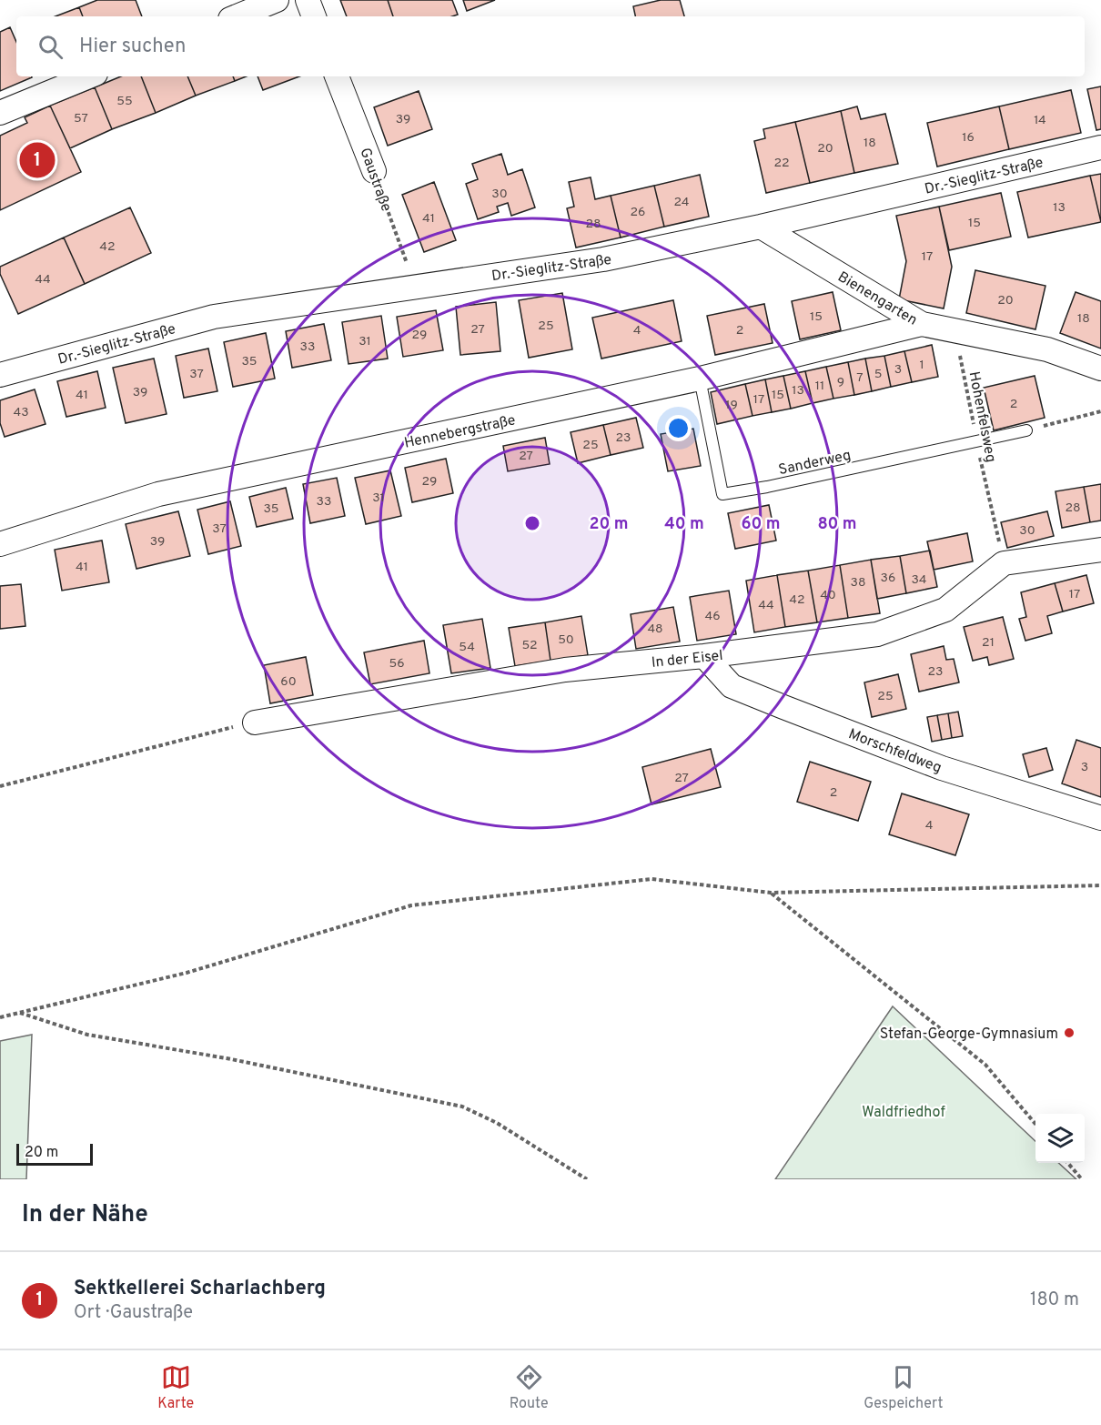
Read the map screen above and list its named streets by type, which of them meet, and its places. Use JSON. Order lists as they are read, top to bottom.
{
  "streets": {
    "street": [
      "Dr.-Sieglitz-Straße",
      "Gaustraße",
      "Bienengarten",
      "Hennebergstraße",
      "In der Eisel",
      "Morschfeldweg"
    ],
    "lane": ["Sanderweg"],
    "path": ["Hohenfelsweg"]
  },
  "crossings": [
    ["Dr.-Sieglitz-Straße", "Gaustraße"],
    ["Dr.-Sieglitz-Straße", "Bienengarten"],
    ["Bienengarten", "Hohenfelsweg"],
    ["Bienengarten", "Hennebergstraße"],
    ["Hohenfelsweg", "Sanderweg"],
    ["Hohenfelsweg", "In der Eisel"],
    ["Hennebergstraße", "Sanderweg"],
    ["In der Eisel", "Morschfeldweg"]
  ],
  "parks": ["Waldfriedhof"],
  "places": ["Stefan-George-Gymnasium"],
  "house_numbers": [
    "55",
    "57",
    "39",
    "14",
    "16",
    "18",
    "20",
    "22",
    "30",
    "24",
    "13",
    "26",
    "41",
    "15",
    "28",
    "42",
    "17",
    "44",
    "20",
    "15",
    "18",
    "25",
    "27",
    "4",
    "2",
    "29",
    "31",
    "33",
    "35",
    "1",
    "3",
    "37",
    "5",
    "7",
    "9",
    "11",
    "13",
    "39",
    "41",
    "15",
    "17",
    "2",
    "19",
    "43",
    "23",
    "25",
    "27",
    "29",
    "31",
    "33",
    "28",
    "35",
    "37",
    "30",
    "39",
    "41",
    "36",
    "34",
    "38",
    "17",
    "40",
    "42",
    "44",
    "46",
    "48",
    "50",
    "21",
    "52",
    "54",
    "56",
    "23",
    "60",
    "25",
    "3",
    "27",
    "2",
    "4"
  ],
  "scale_bar": "20 m",
  "page": {
    "search": "Hier suchen",
    "pins": "1",
    "scale": "20 m",
    "heading": "In der Nähe",
    "list": [
      {
        "mark": "1",
        "name": "Sektkellerei Scharlachberg",
        "note": "Ort · Gaustraße",
        "value": "180 m"
      }
    ],
    "nav": ["Karte", "Route", "Gespeichert"]
  },
  "rings": [
    "20 m",
    "40 m",
    "60 m",
    "80 m"
  ]
}
